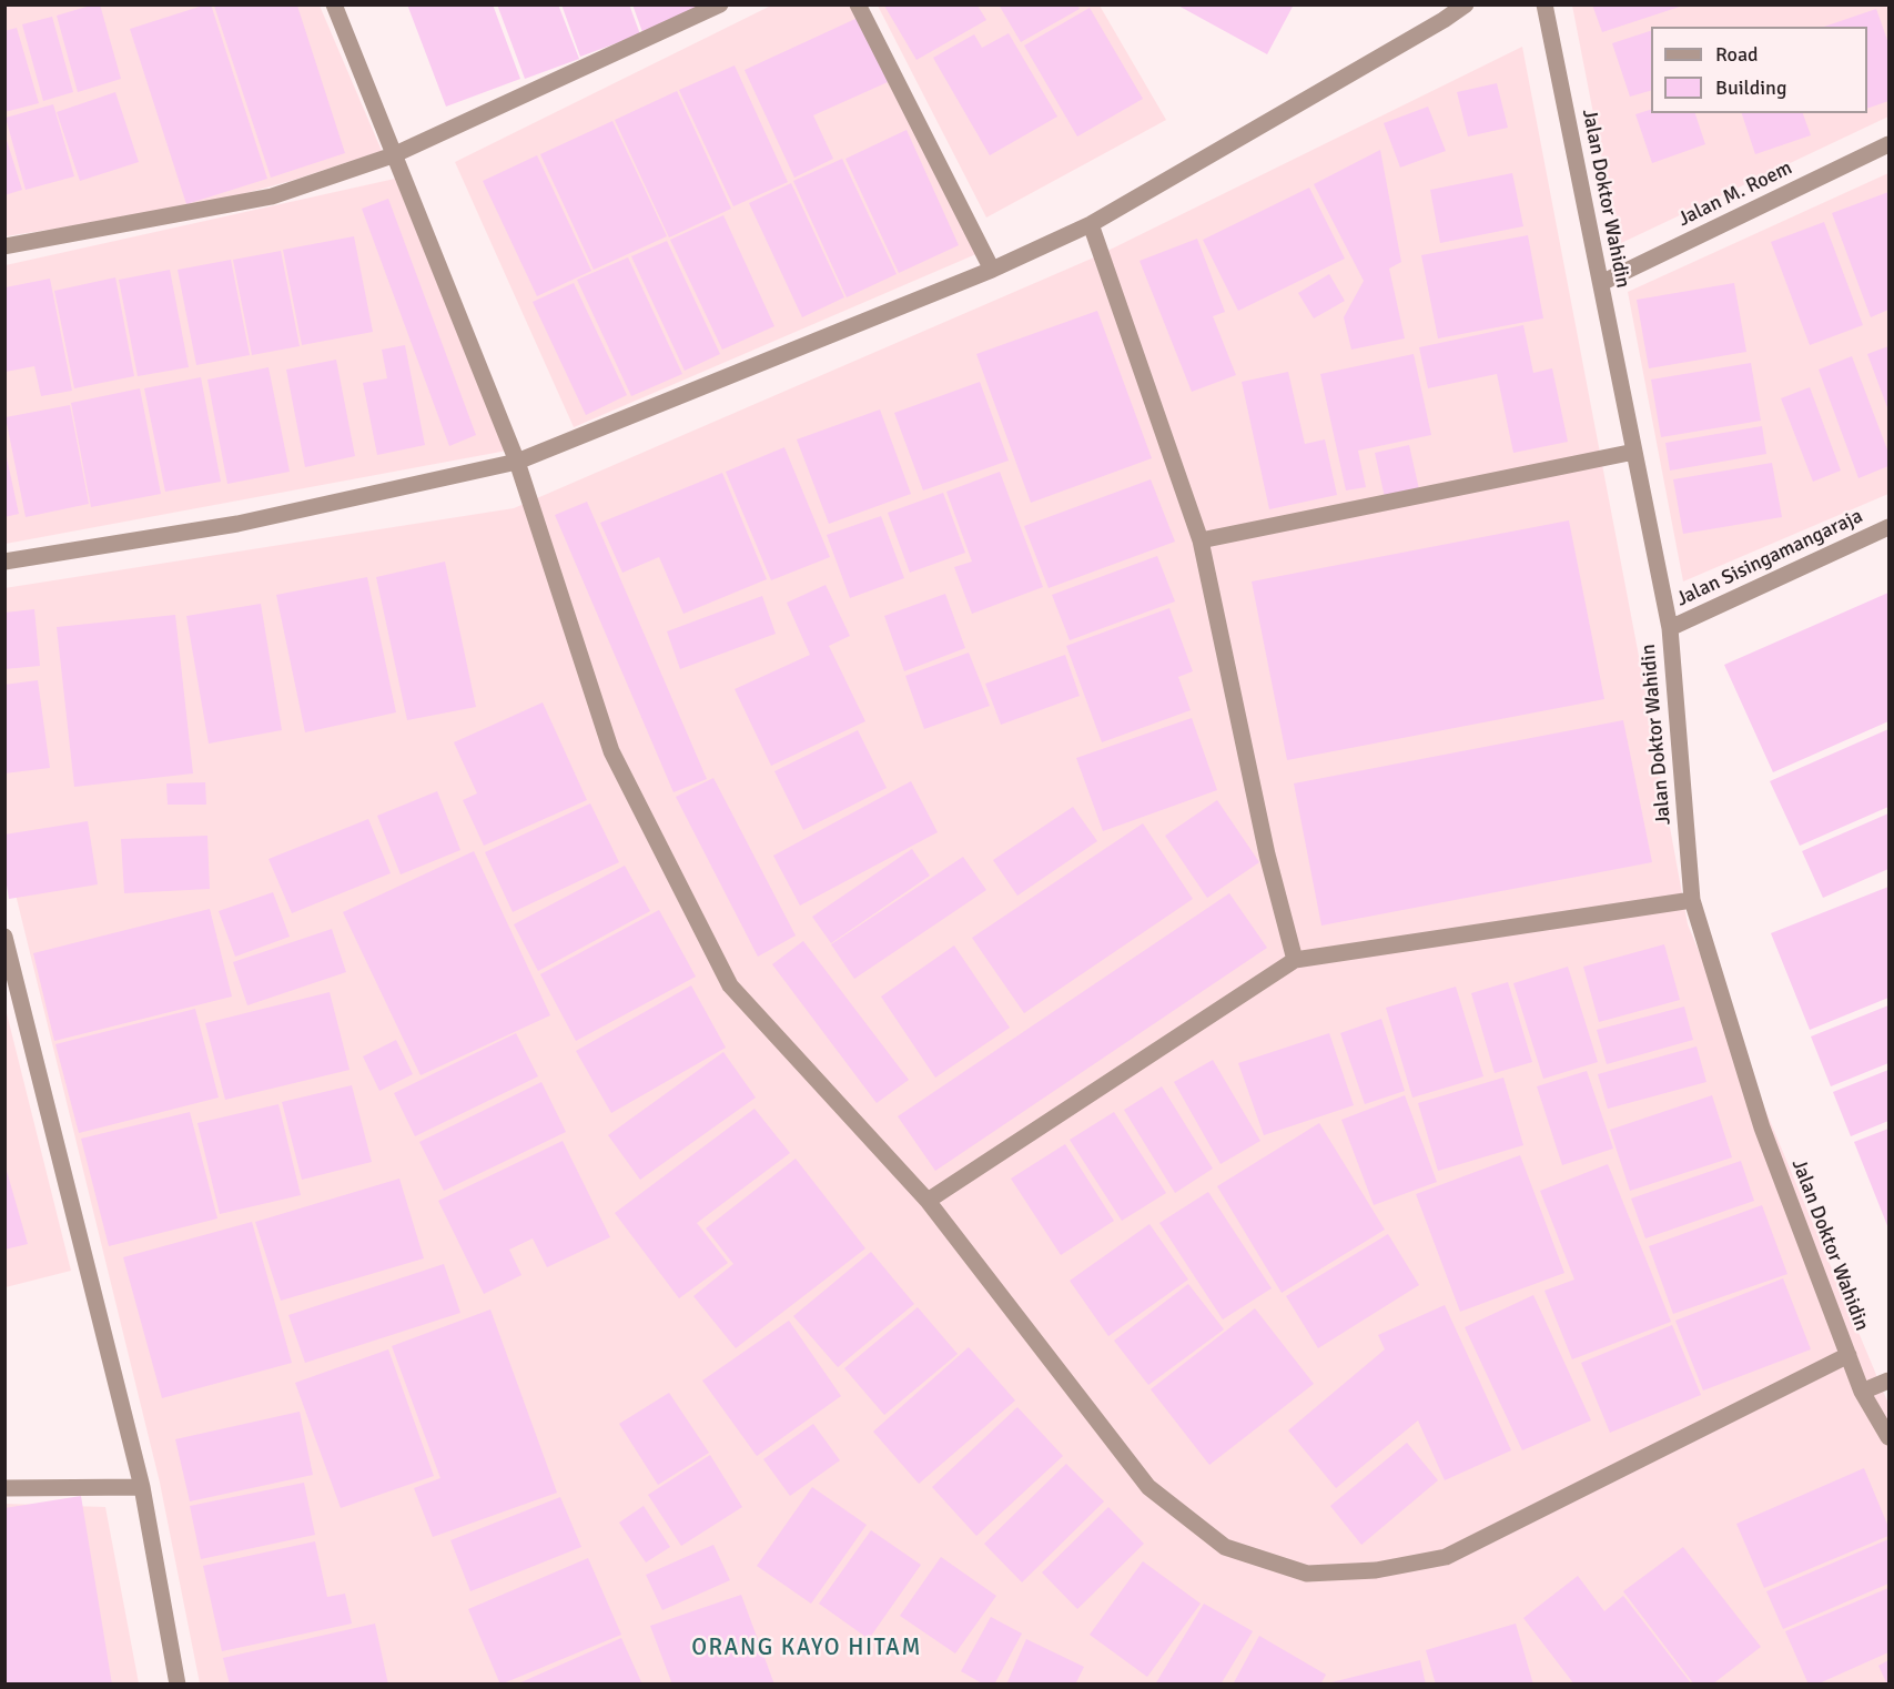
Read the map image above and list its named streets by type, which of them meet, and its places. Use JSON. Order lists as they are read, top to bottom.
{
  "streets": {
    "street": ["Jalan M. Roem", "Jalan Doktor Wahidin", "Jalan Sisingamangaraja"]
  },
  "crossings": [
    ["Jalan M. Roem", "Jalan Doktor Wahidin"],
    ["Jalan Doktor Wahidin", "Jalan Sisingamangaraja"]
  ],
  "districts": ["ORANG KAYO HITAM"],
  "legend": ["Road", "Building"]
}
